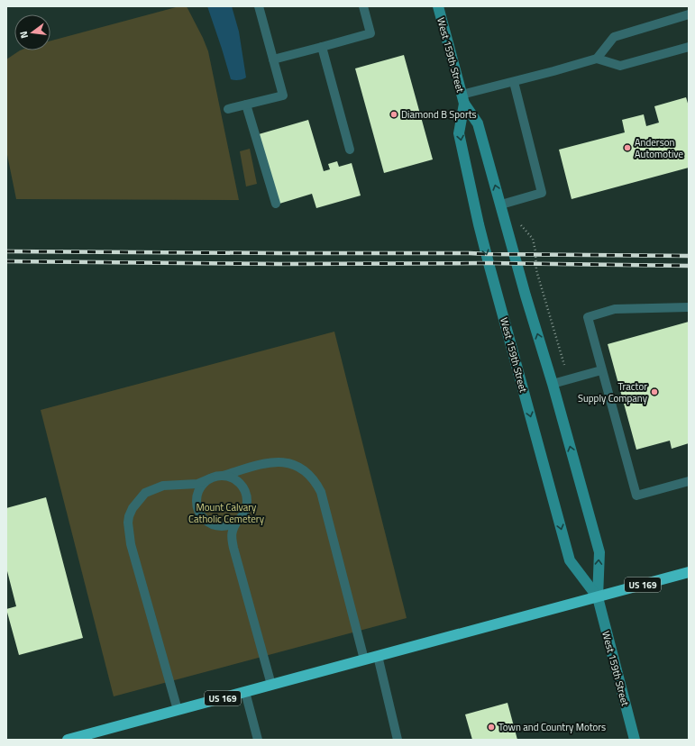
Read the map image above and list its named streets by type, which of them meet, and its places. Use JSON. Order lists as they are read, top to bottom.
{
  "streets": {
    "highway": ["US 169"],
    "main road": ["West 159th Street"]
  },
  "crossings": [
    ["West 159th Street", "US 169"]
  ],
  "parks": ["Mount Calvary Catholic Cemetery"],
  "places": [
    "Diamond B Sports",
    "Anderson Automotive",
    "Tractor Supply Company",
    "Town and Country Motors"
  ],
  "north": "left"
}
